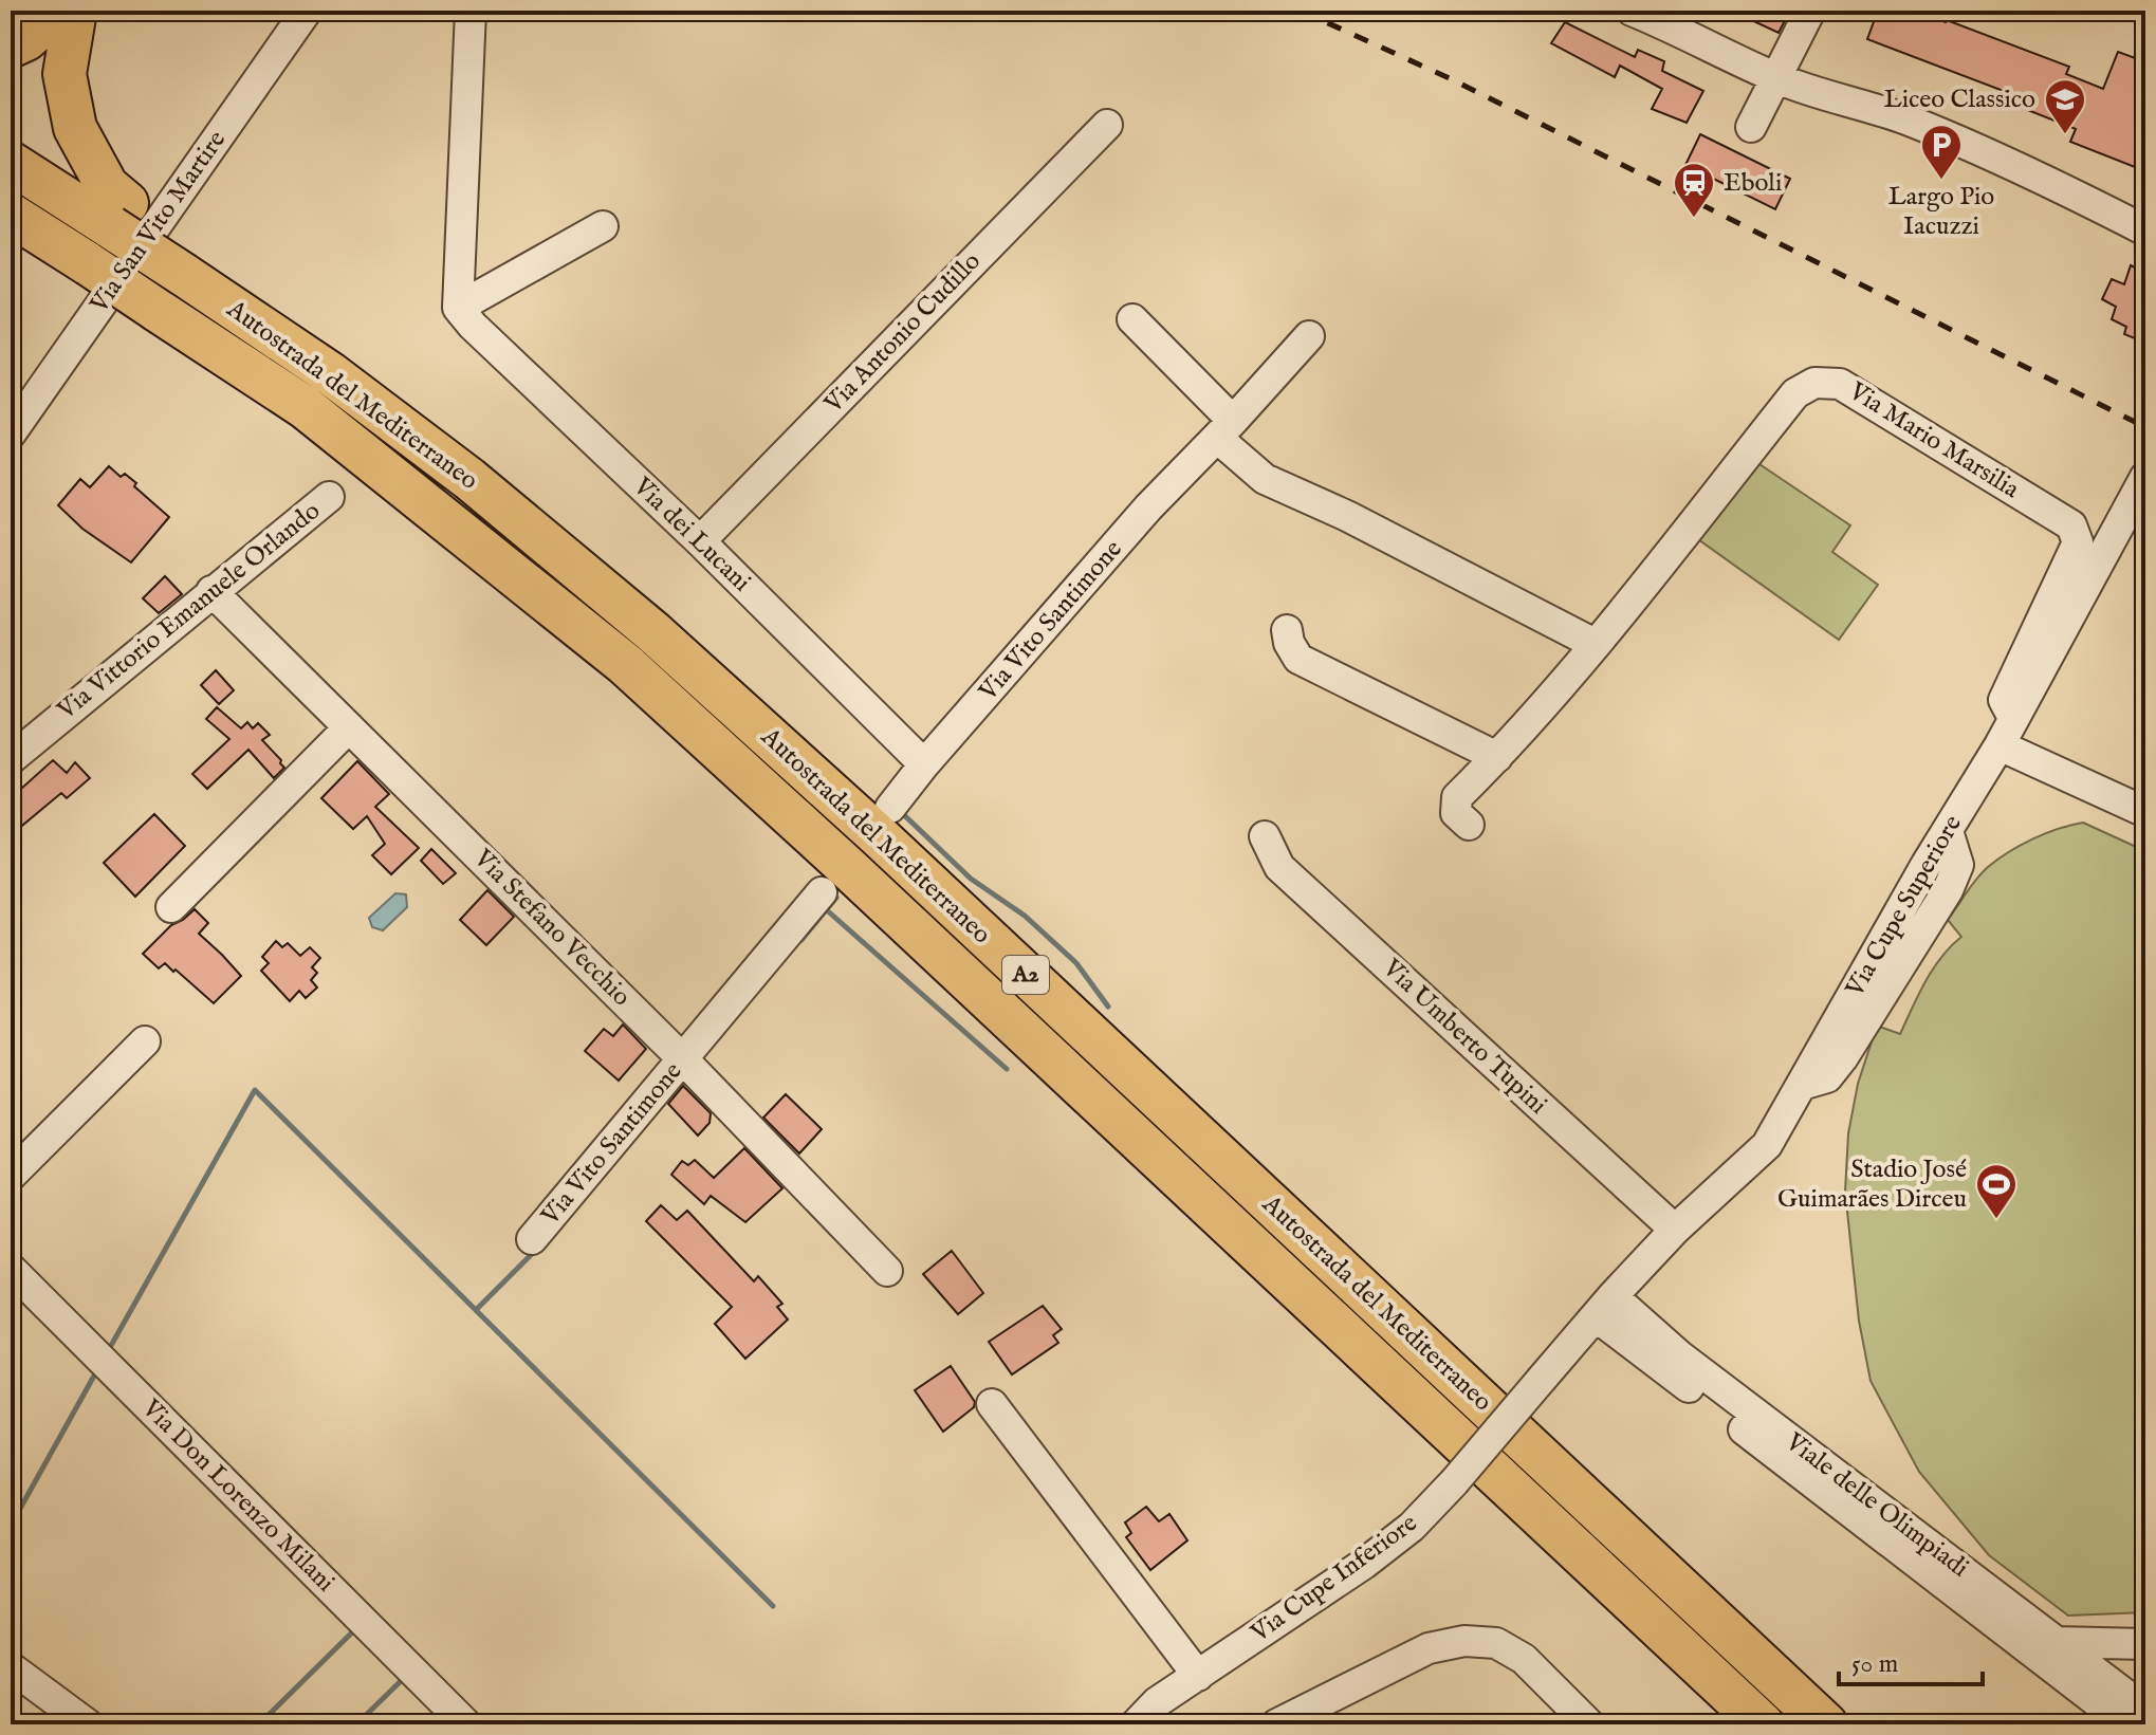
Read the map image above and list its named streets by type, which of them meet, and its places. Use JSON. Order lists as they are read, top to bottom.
{
  "streets": {
    "highway": ["Autostrada del Mediterraneo", "A2"],
    "street": [
      "Via San Vito Martire",
      "Via Antonio Cudillo",
      "Via Mario Marsilia",
      "Via dei Lucani",
      "Via Vittorio Emanuele Orlando",
      "Via Vito Santimone",
      "Via Cupe Superiore",
      "Via Stefano Vecchio",
      "Via Umberto Tupini",
      "Via Don Lorenzo Milani",
      "Viale delle Olimpiadi",
      "Via Cupe Inferiore"
    ]
  },
  "crossings": [
    ["Via Antonio Cudillo", "Via dei Lucani"],
    ["Via Mario Marsilia", "Via Cupe Superiore"],
    ["Via dei Lucani", "Via Vito Santimone"],
    ["Via Vittorio Emanuele Orlando", "Via Stefano Vecchio"],
    ["Via Vito Santimone", "Via Stefano Vecchio"],
    ["Via Cupe Superiore", "Via Umberto Tupini"],
    ["Via Cupe Superiore", "Viale delle Olimpiadi"],
    ["Via Cupe Superiore", "Via Cupe Inferiore"],
    ["Viale delle Olimpiadi", "Via Cupe Inferiore"]
  ],
  "places": {
    "school or university": ["Liceo Classico"],
    "parking": ["Largo Pio Iacuzzi"],
    "station": ["Eboli"],
    "sports": ["Stadio José Guimarães Dirceu"]
  },
  "scale_bar": "50 m"
}
